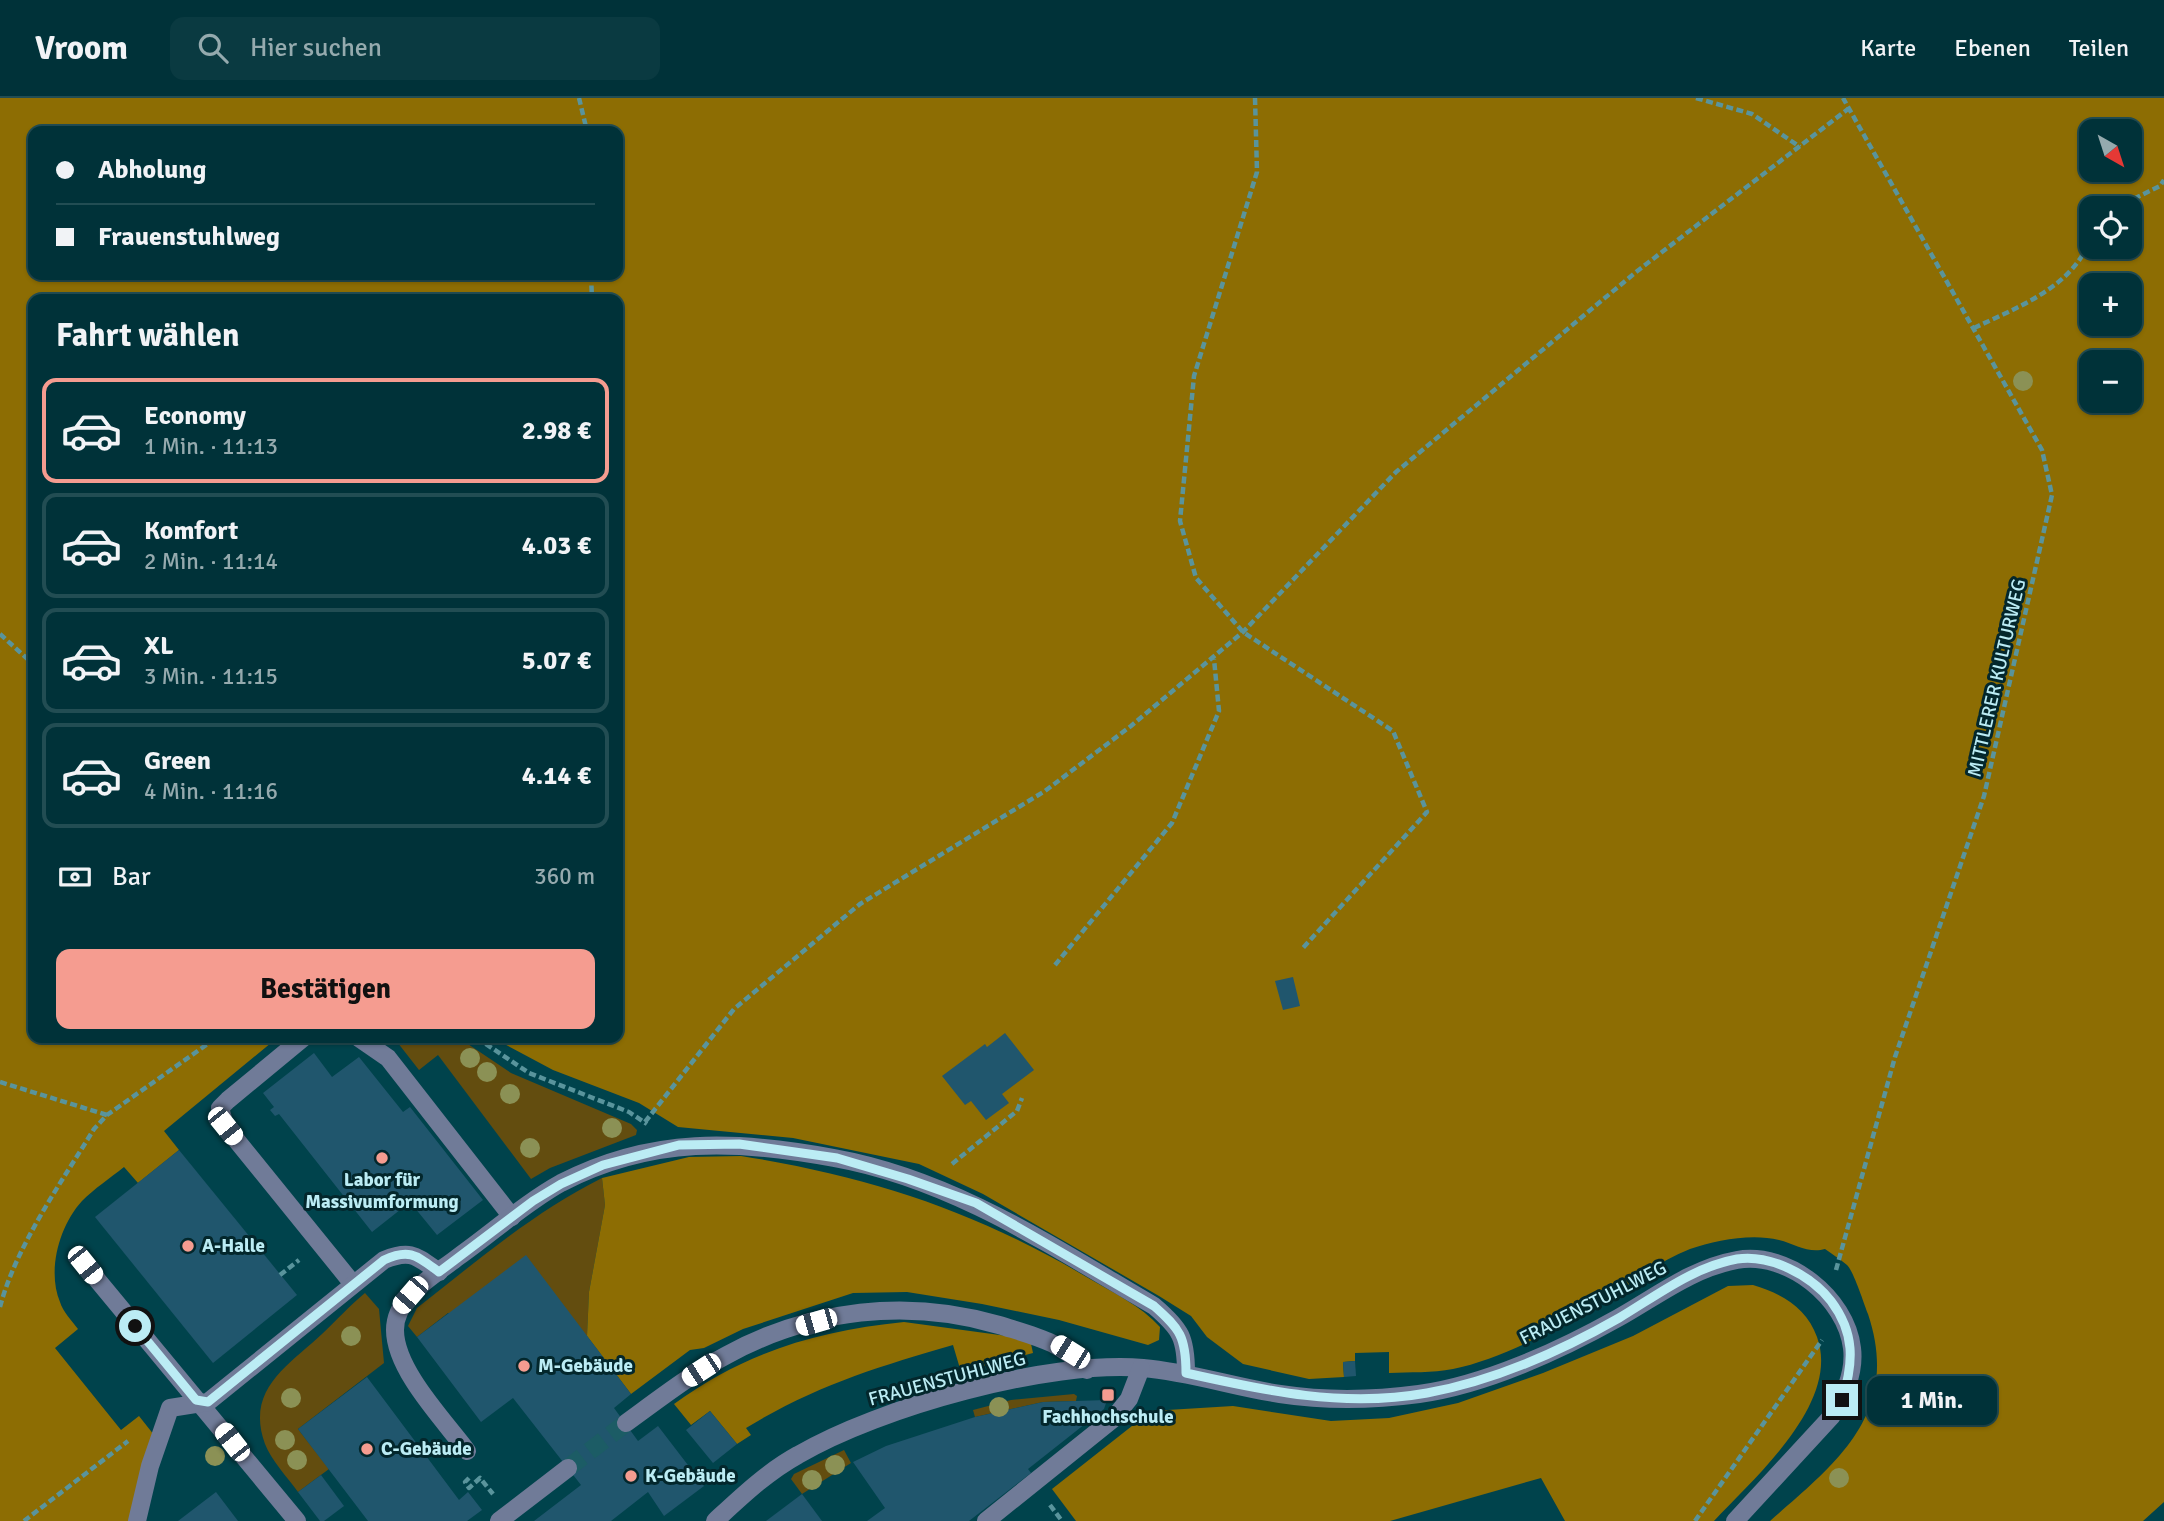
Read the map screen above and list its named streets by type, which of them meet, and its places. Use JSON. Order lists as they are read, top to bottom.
{
  "streets": {
    "street": ["FRAUENSTUHLWEG"],
    "path": ["MITTLERER KULTURWEG"]
  },
  "crossings": [
    ["MITTLERER KULTURWEG", "FRAUENSTUHLWEG"]
  ],
  "places": {
    "other": [
      "Labor für Massivumformung",
      "A-Halle",
      "M-Gebäude",
      "C-Gebäude",
      "K-Gebäude"
    ],
    "transit": ["Fachhochschule"]
  },
  "north": "bottom right",
  "page": {
    "header": "Vroom",
    "search": "Hier suchen",
    "nav": ["Karte", "Ebenen", "Teilen"],
    "map_buttons": ["+", "−"],
    "banner": ["Abholung", "Frauenstuhlweg"],
    "heading": "Fahrt wählen",
    "list": [
      {
        "name": "Economy",
        "note": "1 Min. · 11:13",
        "value": "2.98 €"
      },
      {
        "name": "Komfort",
        "note": "2 Min. · 11:14",
        "value": "4.03 €"
      },
      {
        "name": "XL",
        "note": "3 Min. · 11:15",
        "value": "5.07 €"
      },
      {
        "name": "Green",
        "note": "4 Min. · 11:16",
        "value": "4.14 €"
      }
    ],
    "pay": ["Bar", "360 m"],
    "buttons": "Bestätigen",
    "bubble": "1 Min."
  }
}
